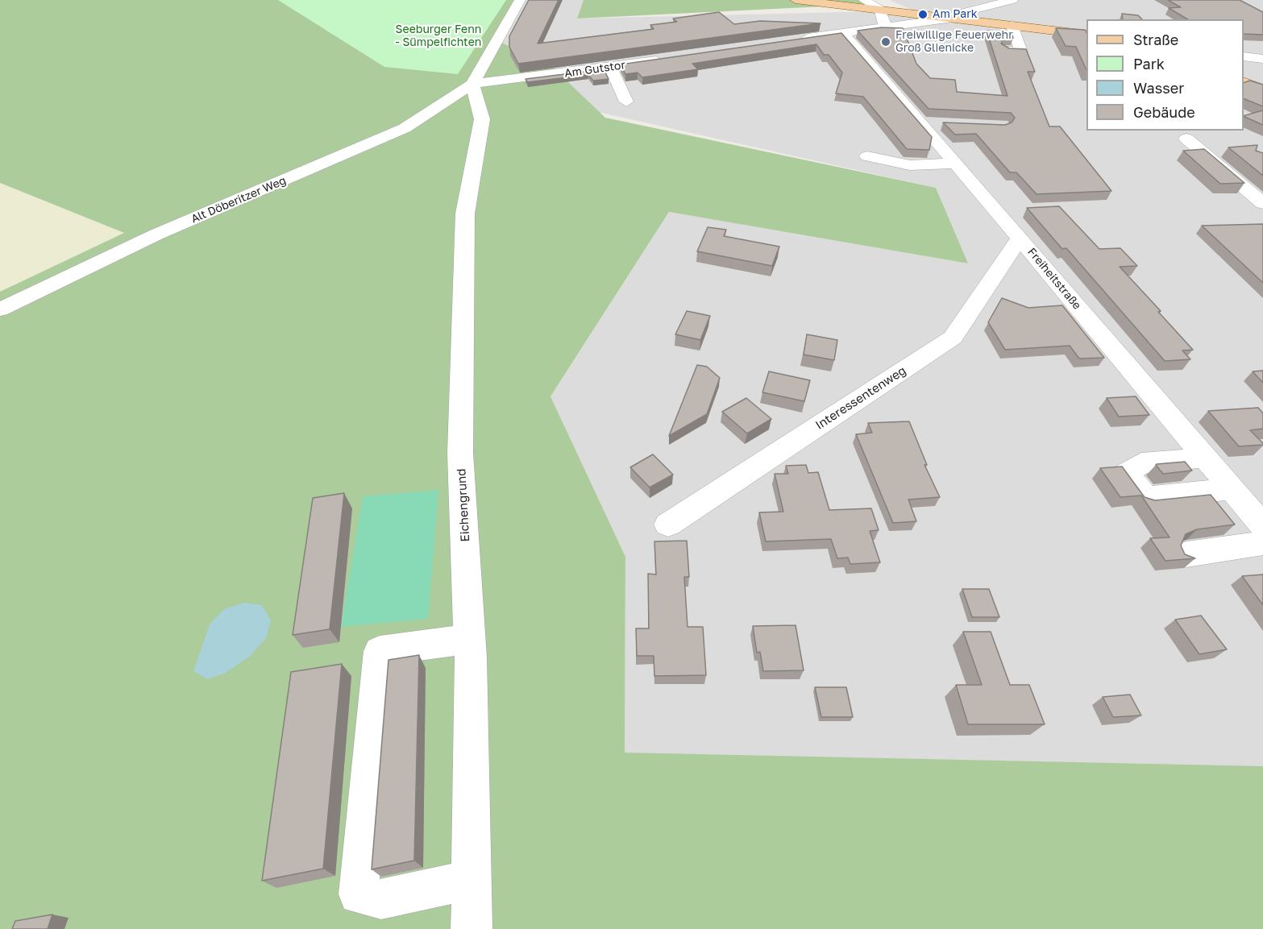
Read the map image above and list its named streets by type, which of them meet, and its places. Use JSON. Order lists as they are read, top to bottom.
{
  "streets": {
    "street": [
      "Am Gutstor",
      "Alt Döberitzer Weg",
      "Freiheitstraße",
      "Interessentenweg",
      "Eichengrund"
    ]
  },
  "crossings": [
    ["Am Gutstor", "Alt Döberitzer Weg"],
    ["Am Gutstor", "Eichengrund"],
    ["Alt Döberitzer Weg", "Eichengrund"],
    ["Freiheitstraße", "Interessentenweg"]
  ],
  "parks": ["Seeburger Fenn - Sümpelfichten"],
  "places": ["Am Park", "Freiwillige Feuerwehr Groß Glienicke"],
  "legend": [
    "Straße",
    "Park",
    "Wasser",
    "Gebäude"
  ]
}
